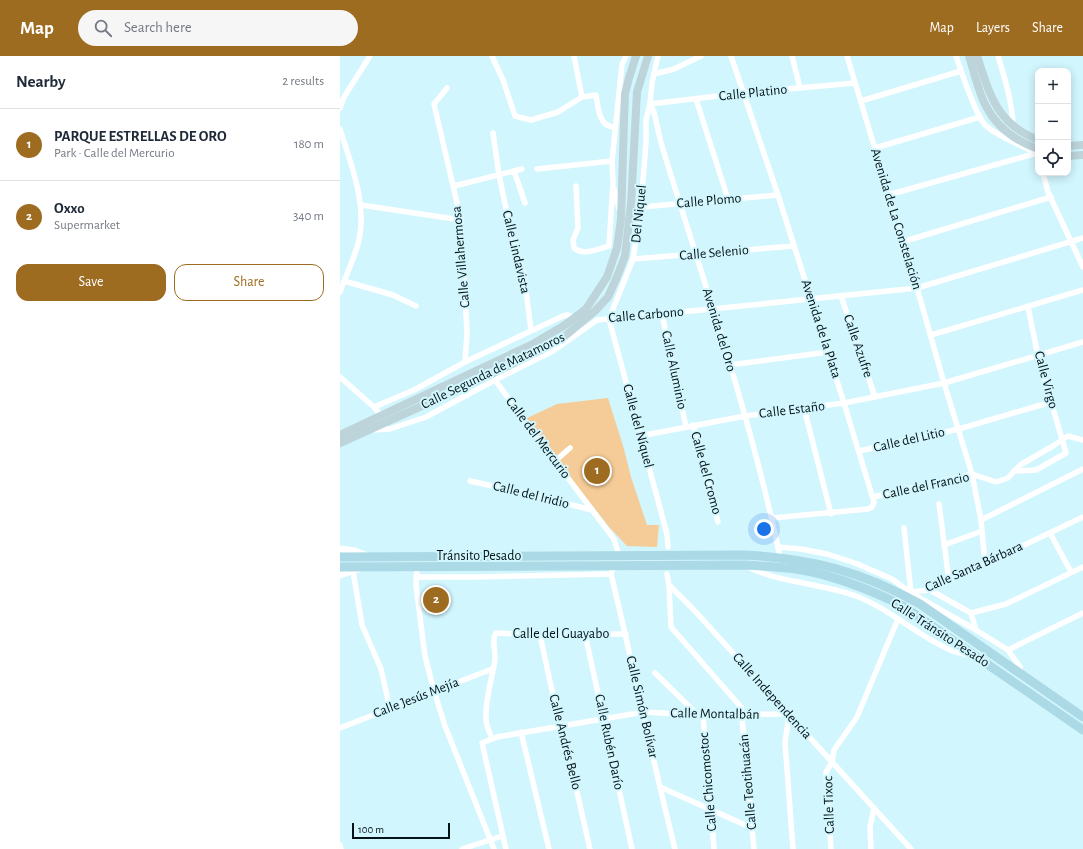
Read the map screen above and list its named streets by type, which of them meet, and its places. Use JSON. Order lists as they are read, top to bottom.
{
  "streets": {
    "main road": ["Calle Segunda de Matamoros", "Tránsito Pesado", "Calle Tránsito Pesado"],
    "street": [
      "Calle Platino",
      "Calle Plomo",
      "Del Niquel",
      "Avenida de La Constelación",
      "Calle Lindavista",
      "Calle Selenio",
      "Calle Villahermosa",
      "Calle Carbono",
      "Avenida de la Plata",
      "Avenida del Oro",
      "Calle Azufre",
      "Calle Aluminio",
      "Calle Virgo",
      "Calle Estaño",
      "Calle del Níquel",
      "Calle del Mercurio",
      "Calle del Litio",
      "Calle del Cromo",
      "Calle del Francio",
      "Calle del Iridio",
      "Calle Santa Bárbara",
      "Calle del Guayabo",
      "Calle Independencia",
      "Calle Jesús Mejía",
      "Calle Simón Bolívar",
      "Calle Montalbán",
      "Calle Andrés Bello",
      "Calle Rubén Darío",
      "Calle Chicomostoc",
      "Calle Teotihuacán",
      "Calle Tixoc"
    ]
  },
  "crossings": [
    ["Calle Platino", "Del Niquel"],
    ["Calle Platino", "Avenida de La Constelación"],
    ["Calle Platino", "Avenida de la Plata"],
    ["Calle Platino", "Avenida del Oro"],
    ["Calle Plomo", "Del Niquel"],
    ["Calle Plomo", "Avenida de la Plata"],
    ["Calle Plomo", "Avenida del Oro"],
    ["Del Niquel", "Calle Selenio"],
    ["Del Niquel", "Calle Carbono"],
    ["Del Niquel", "Avenida del Oro"],
    ["Del Niquel", "Calle del Níquel"],
    ["Avenida de La Constelación", "Calle Carbono"],
    ["Avenida de La Constelación", "Calle Estaño"],
    ["Avenida de La Constelación", "Calle del Litio"],
    ["Avenida de La Constelación", "Calle del Francio"],
    ["Avenida de La Constelación", "Calle Santa Bárbara"],
    ["Calle Selenio", "Avenida de la Plata"],
    ["Calle Selenio", "Avenida del Oro"],
    ["Calle Carbono", "Avenida de la Plata"],
    ["Calle Carbono", "Avenida del Oro"],
    ["Calle Carbono", "Calle Azufre"],
    ["Calle Carbono", "Calle Aluminio"],
    ["Calle Carbono", "Calle Segunda de Matamoros"],
    ["Calle Carbono", "Calle del Níquel"],
    ["Calle Carbono", "Calle del Mercurio"],
    ["Avenida de la Plata", "Calle Estaño"],
    ["Avenida de la Plata", "Calle del Litio"],
    ["Avenida de la Plata", "Calle del Francio"],
    ["Avenida del Oro", "Calle Estaño"],
    ["Avenida del Oro", "Calle Tránsito Pesado"],
    ["Calle Azufre", "Calle Estaño"],
    ["Calle Aluminio", "Calle Estaño"],
    ["Calle Virgo", "Calle Estaño"],
    ["Calle Virgo", "Calle del Litio"],
    ["Calle Virgo", "Calle del Francio"],
    ["Calle Estaño", "Calle del Níquel"],
    ["Calle Estaño", "Calle del Cromo"],
    ["Calle del Mercurio", "Calle del Iridio"],
    ["Calle del Mercurio", "Tránsito Pesado"],
    ["Calle del Mercurio", "Calle Tránsito Pesado"],
    ["Tránsito Pesado", "Calle Tránsito Pesado"],
    ["Tránsito Pesado", "Calle Simón Bolívar"],
    ["Calle Santa Bárbara", "Calle Tránsito Pesado"],
    ["Calle Tránsito Pesado", "Calle Simón Bolívar"],
    ["Calle del Guayabo", "Calle Jesús Mejía"],
    ["Calle del Guayabo", "Calle Simón Bolívar"],
    ["Calle del Guayabo", "Calle Andrés Bello"],
    ["Calle del Guayabo", "Calle Rubén Darío"],
    ["Calle Independencia", "Calle Montalbán"],
    ["Calle Independencia", "Calle Tixoc"],
    ["Calle Simón Bolívar", "Calle Montalbán"],
    ["Calle Montalbán", "Calle Andrés Bello"],
    ["Calle Montalbán", "Calle Rubén Darío"],
    ["Calle Montalbán", "Calle Chicomostoc"],
    ["Calle Montalbán", "Calle Teotihuacán"]
  ],
  "scale_bar": "100 m",
  "page": {
    "header": "Map",
    "search": "Search here",
    "nav": ["Map", "Layers", "Share"],
    "heading": ["Nearby", "2 results"],
    "map_buttons": ["+", "−"],
    "list": [
      {
        "mark": "1",
        "name": "PARQUE ESTRELLAS DE ORO",
        "note": "Park · Calle del Mercurio",
        "value": "180 m"
      },
      {
        "mark": "2",
        "name": "Oxxo",
        "note": "Supermarket",
        "value": "340 m"
      }
    ],
    "buttons": ["Save", "Share"],
    "pins": ["1", "2"],
    "scale": "100 m"
  }
}
